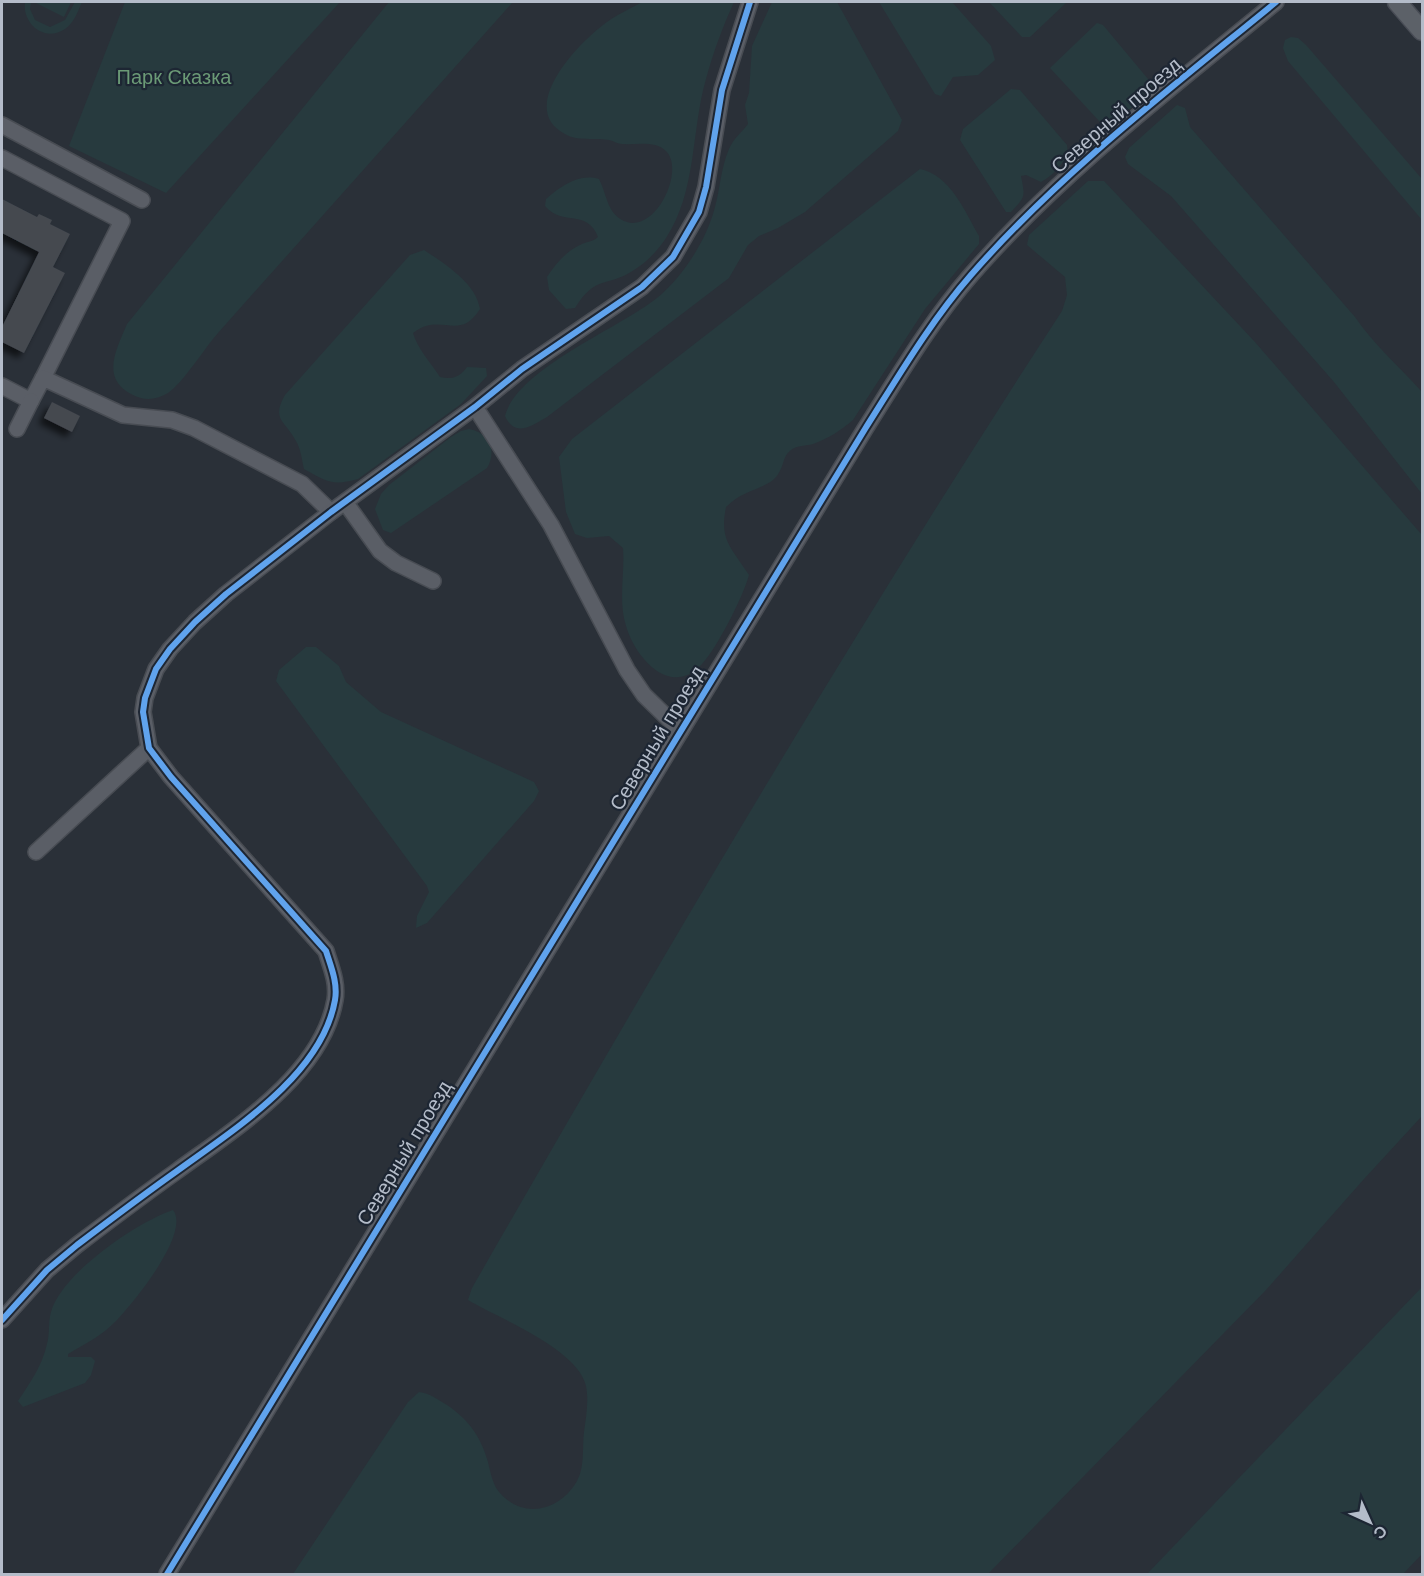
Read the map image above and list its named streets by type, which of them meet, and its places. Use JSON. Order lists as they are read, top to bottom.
{
  "streets": {
    "street": ["Северный проезд"]
  },
  "parks": ["Парк Сказка"],
  "north": "bottom right"
}
